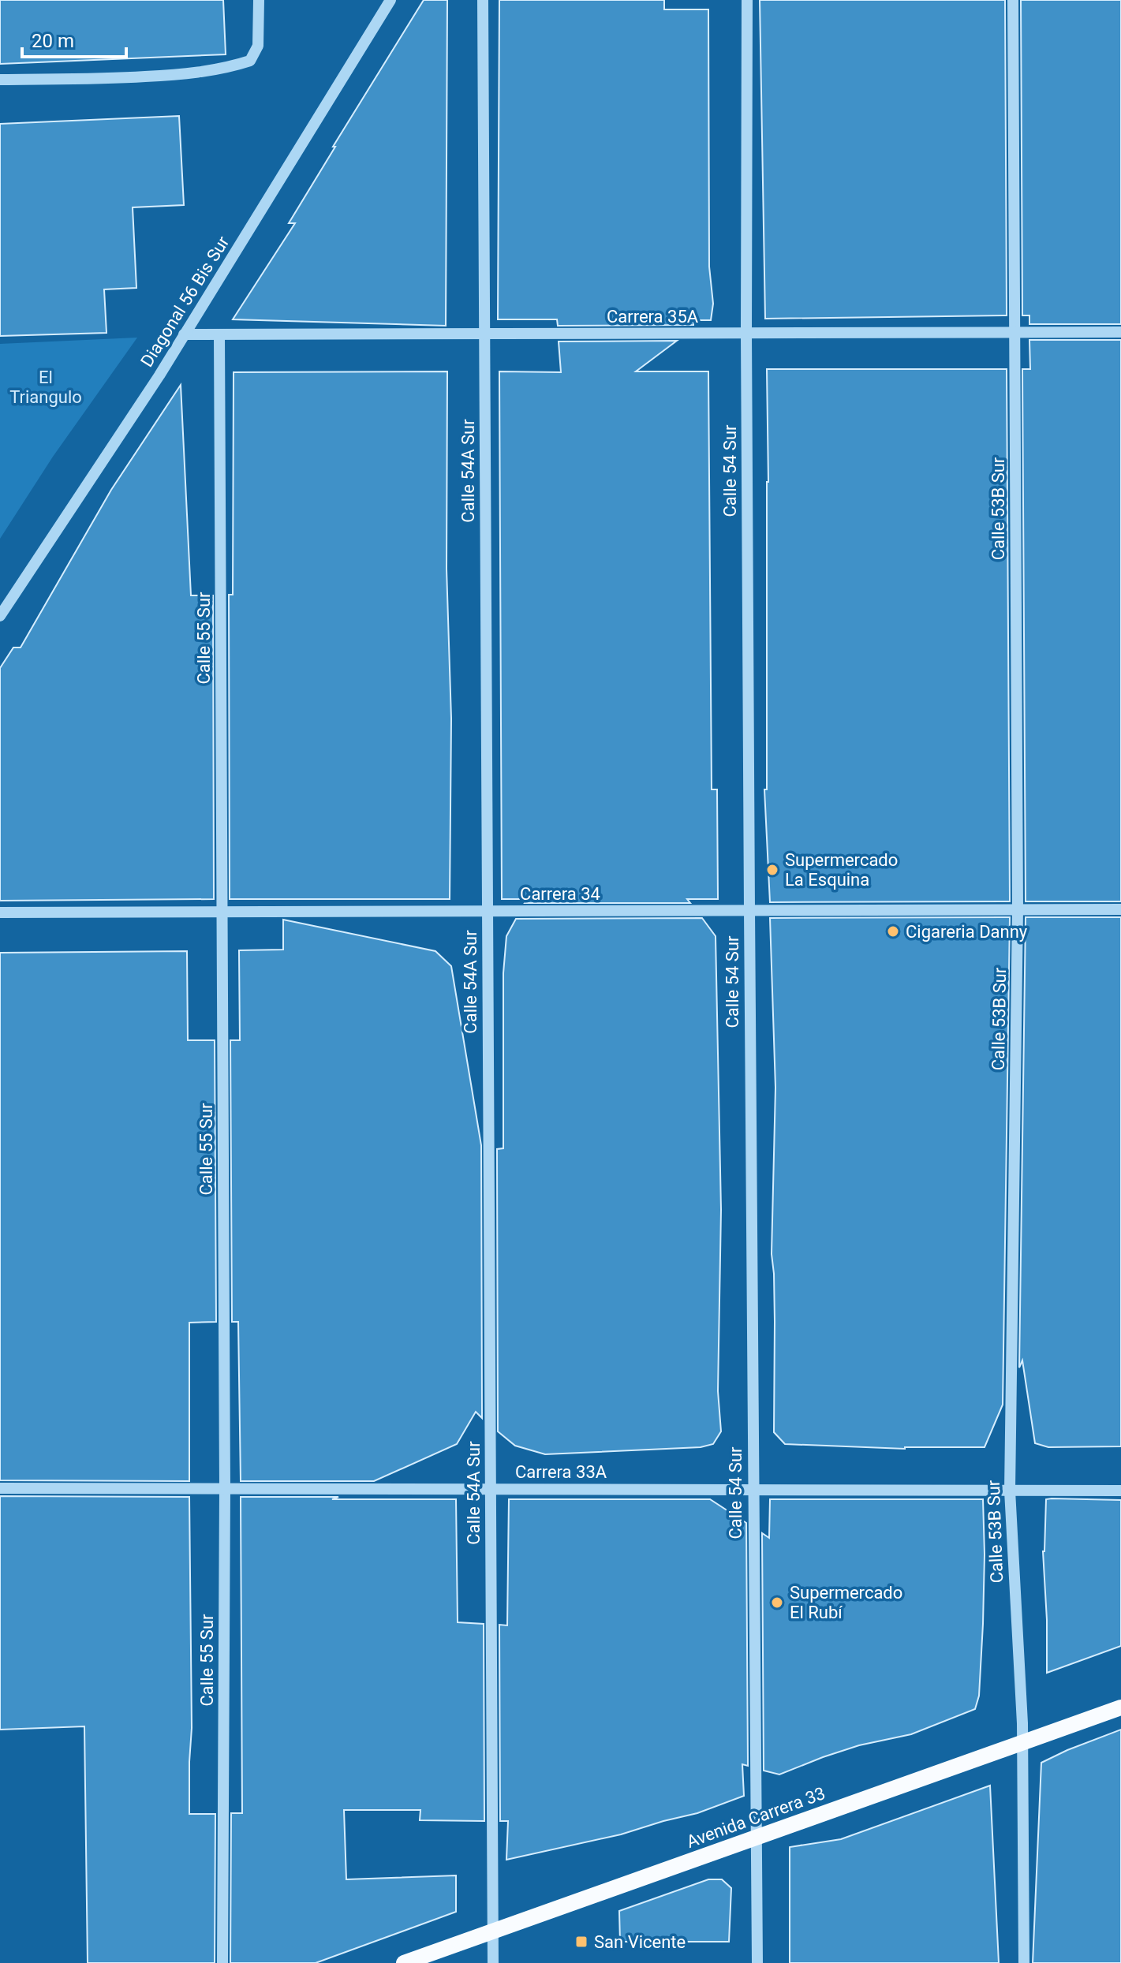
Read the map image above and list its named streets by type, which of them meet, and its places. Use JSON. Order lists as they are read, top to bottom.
{
  "streets": {
    "main road": ["Avenida Carrera 33"],
    "street": [
      "Diagonal 56 Bis Sur",
      "Carrera 35A",
      "Calle 54A Sur",
      "Calle 54 Sur",
      "Calle 53B Sur",
      "Calle 55 Sur",
      "Carrera 34",
      "Carrera 33A"
    ]
  },
  "crossings": [
    ["Diagonal 56 Bis Sur", "Carrera 35A"],
    ["Carrera 35A", "Calle 54A Sur"],
    ["Carrera 35A", "Calle 54 Sur"],
    ["Carrera 35A", "Calle 53B Sur"],
    ["Carrera 35A", "Calle 55 Sur"],
    ["Calle 54A Sur", "Carrera 34"],
    ["Calle 54A Sur", "Carrera 33A"],
    ["Calle 54A Sur", "Avenida Carrera 33"],
    ["Calle 54 Sur", "Carrera 34"],
    ["Calle 54 Sur", "Carrera 33A"],
    ["Calle 54 Sur", "Avenida Carrera 33"],
    ["Calle 53B Sur", "Carrera 34"],
    ["Calle 53B Sur", "Carrera 33A"],
    ["Calle 53B Sur", "Avenida Carrera 33"],
    ["Calle 55 Sur", "Carrera 34"],
    ["Calle 55 Sur", "Carrera 33A"]
  ],
  "parks": ["El Triangulo"],
  "places": {
    "other": ["Supermercado La Esquina", "Cigareria Danny", "Supermercado El Rubí"],
    "transit": ["San Vicente"]
  },
  "scale_bar": "20 m"
}
